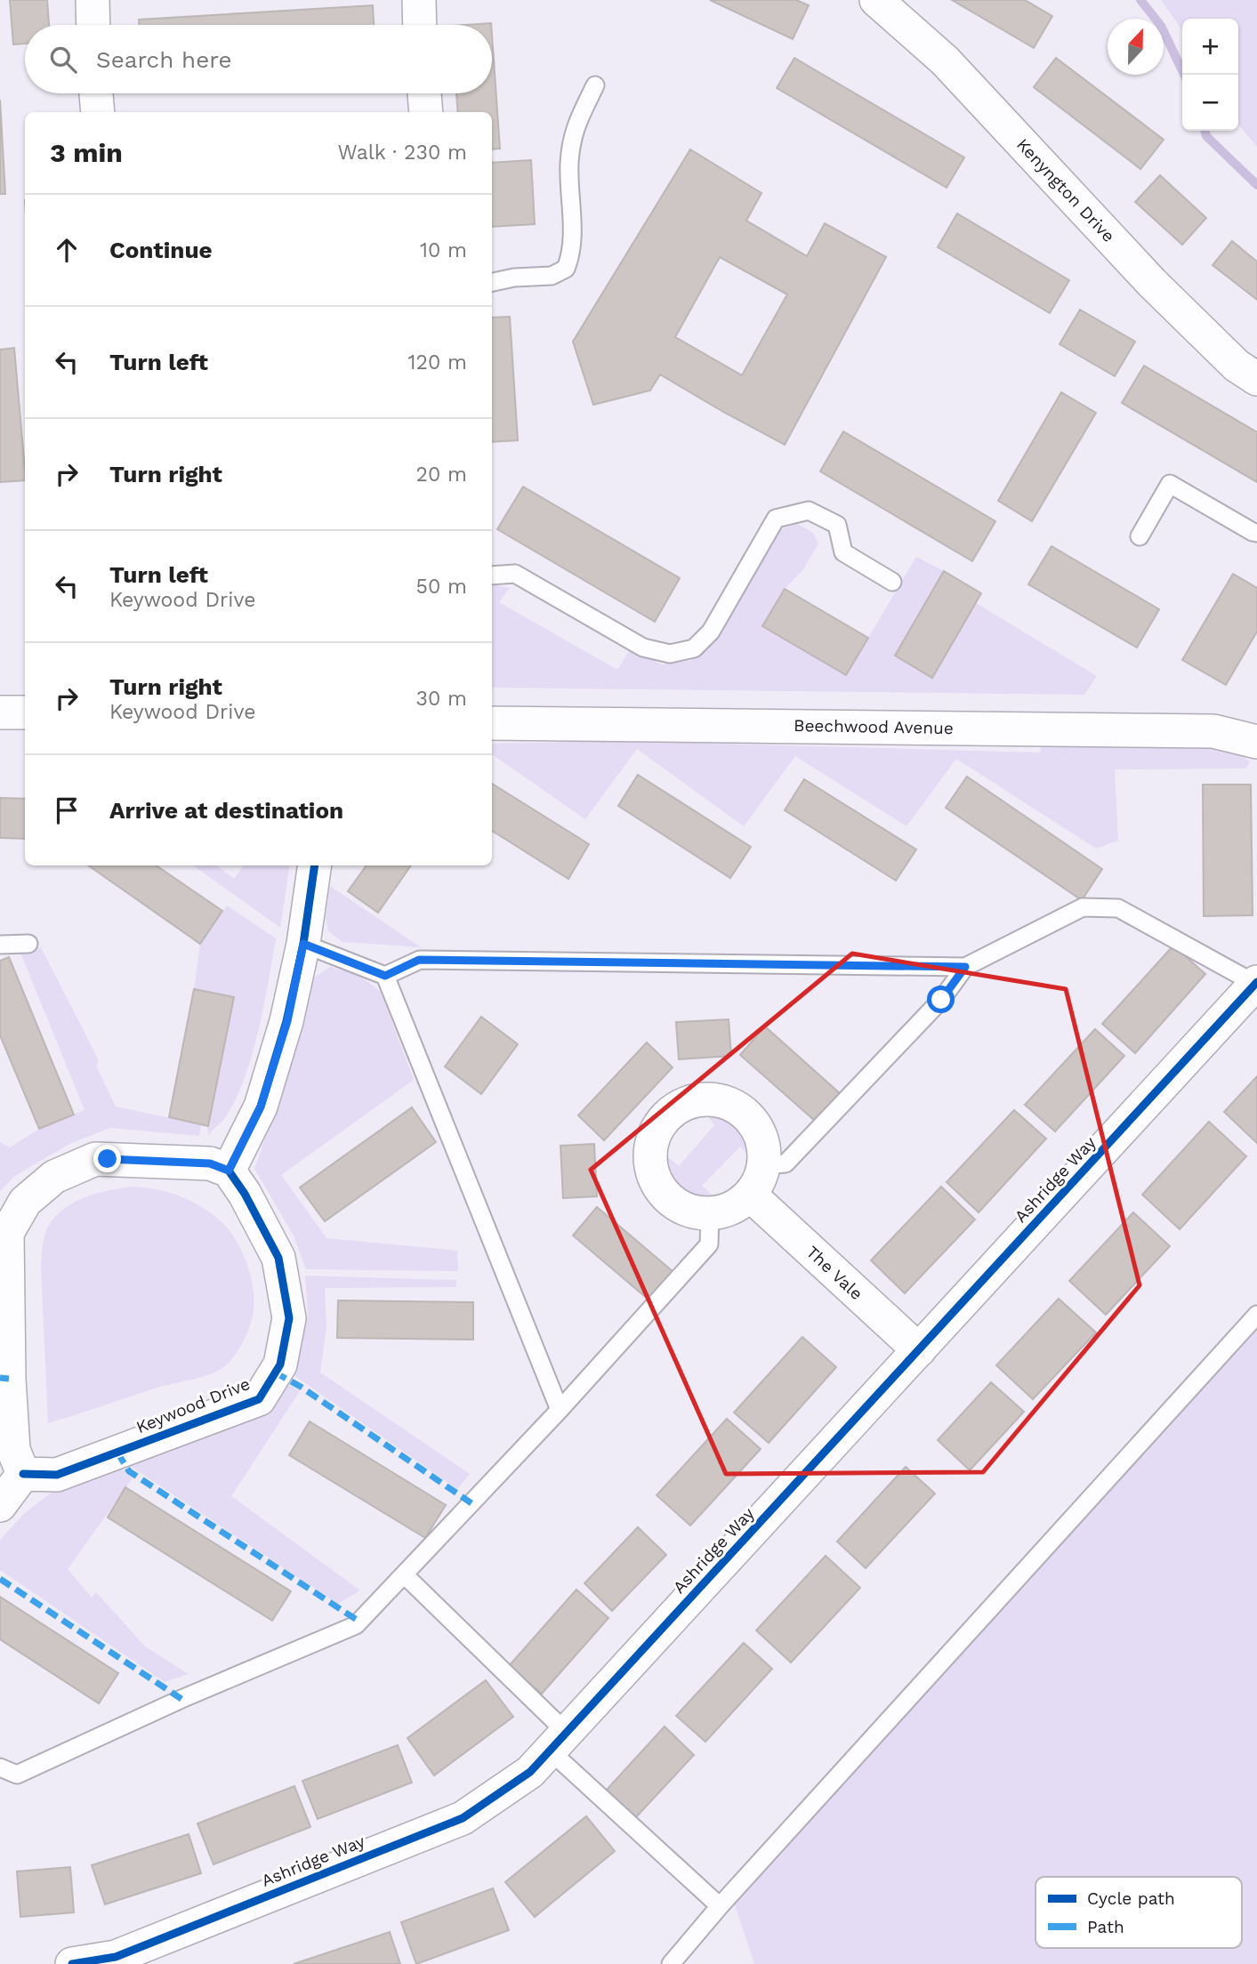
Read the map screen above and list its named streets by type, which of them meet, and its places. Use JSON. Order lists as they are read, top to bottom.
{
  "streets": {
    "street": [
      "Kenyngton Drive",
      "Beechwood Avenue",
      "Ashridge Way",
      "The Vale",
      "Keywood Drive"
    ]
  },
  "crossings": [
    ["Ashridge Way", "The Vale"]
  ],
  "legend": ["Cycle path", "Path"],
  "north": "top",
  "page": {
    "map_buttons": ["+", "−"],
    "search": "Search here",
    "heading": ["3 min", "Walk · 230 m"],
    "list": [
      ["Continue", "10 m"],
      ["Turn left", "120 m"],
      ["Turn right", "20 m"],
      ["Turn left", "Keywood Drive", "50 m"],
      ["Turn right", "Keywood Drive", "30 m"],
      "Arrive at destination"
    ]
  }
}
